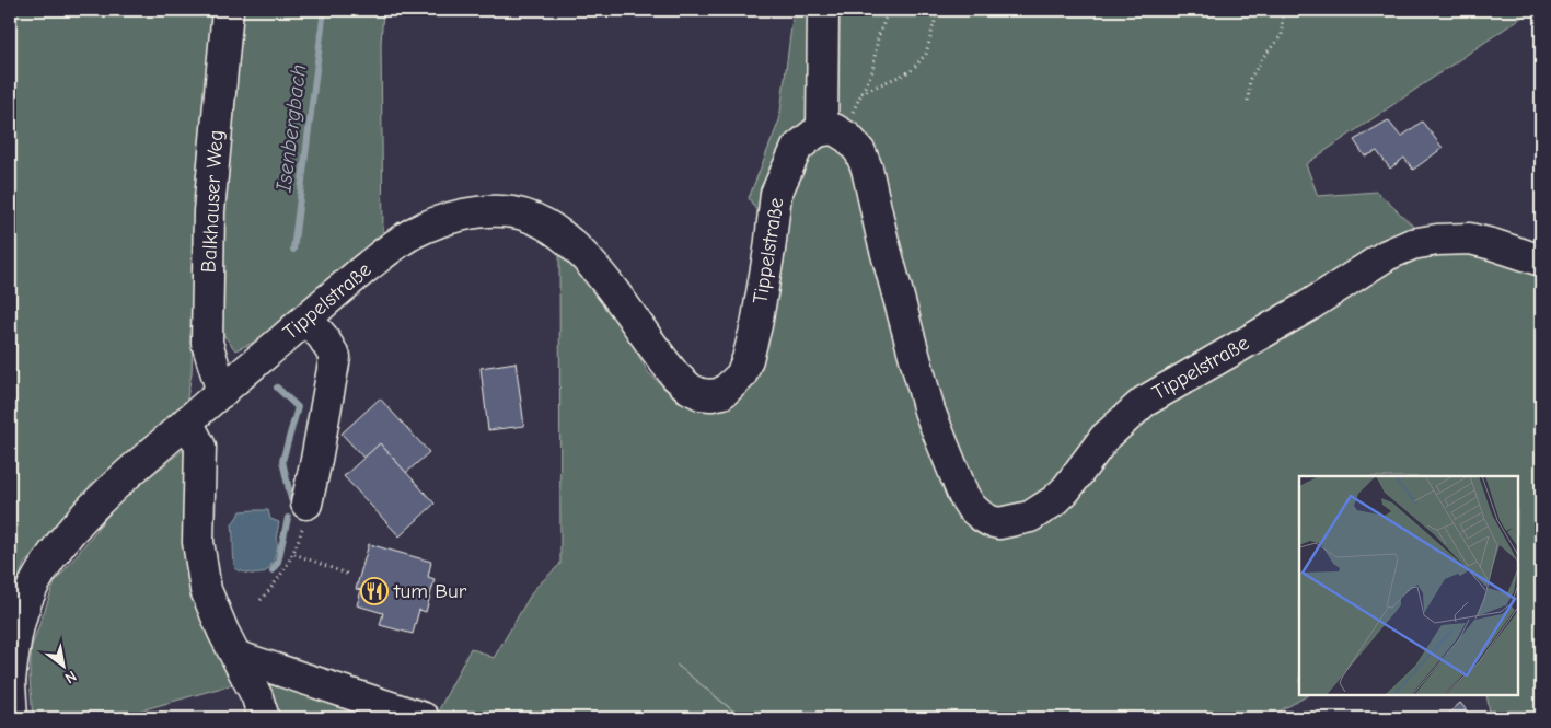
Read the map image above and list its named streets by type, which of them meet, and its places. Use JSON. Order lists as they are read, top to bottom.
{
  "streets": {
    "street": ["Balkhauser Weg", "Tippelstraße"]
  },
  "crossings": [
    ["Balkhauser Weg", "Tippelstraße"]
  ],
  "water": ["Isenbergbach"],
  "places": {
    "restaurant": ["tum Bur"]
  },
  "north": "bottom right"
}
